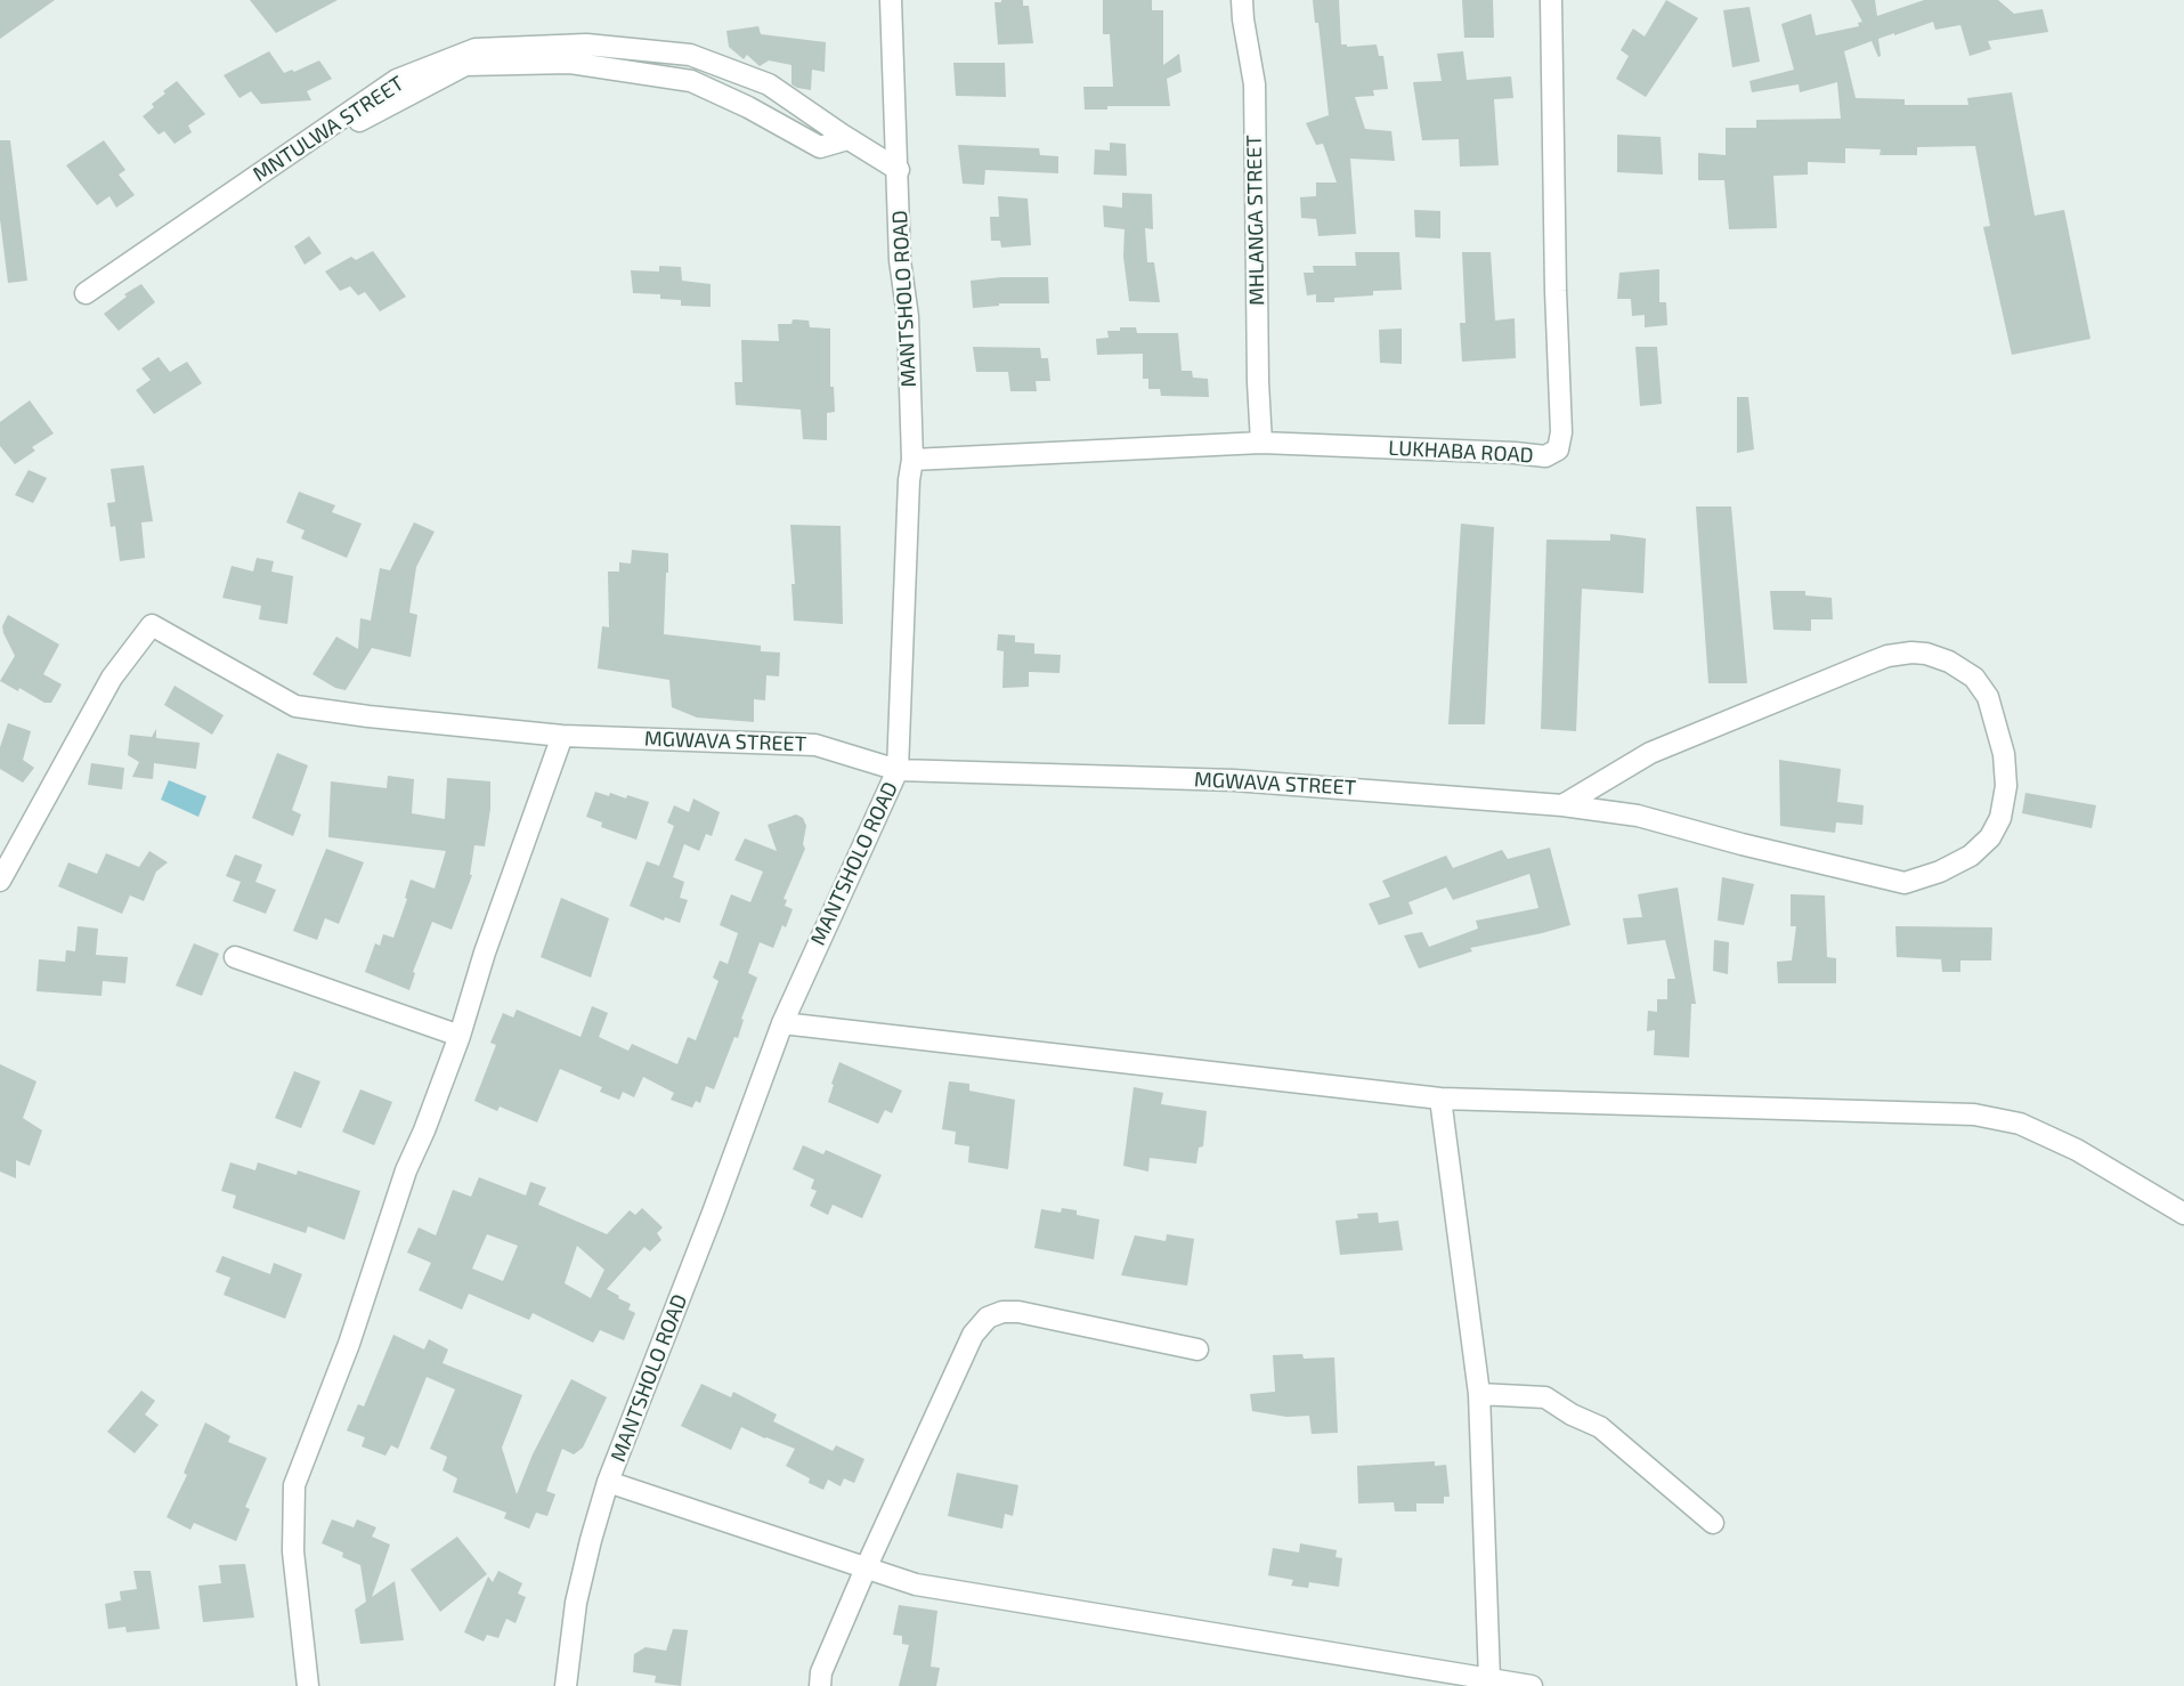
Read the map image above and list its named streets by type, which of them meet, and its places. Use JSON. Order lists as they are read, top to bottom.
{
  "streets": {
    "street": [
      "MNTULWA STREET",
      "MHLANGA STREET",
      "MANTSHOLO ROAD",
      "LUKHABA ROAD",
      "MGWAVA STREET"
    ]
  },
  "crossings": [
    ["MNTULWA STREET", "MANTSHOLO ROAD"],
    ["MHLANGA STREET", "LUKHABA ROAD"],
    ["MANTSHOLO ROAD", "LUKHABA ROAD"],
    ["MANTSHOLO ROAD", "MGWAVA STREET"]
  ]
}
